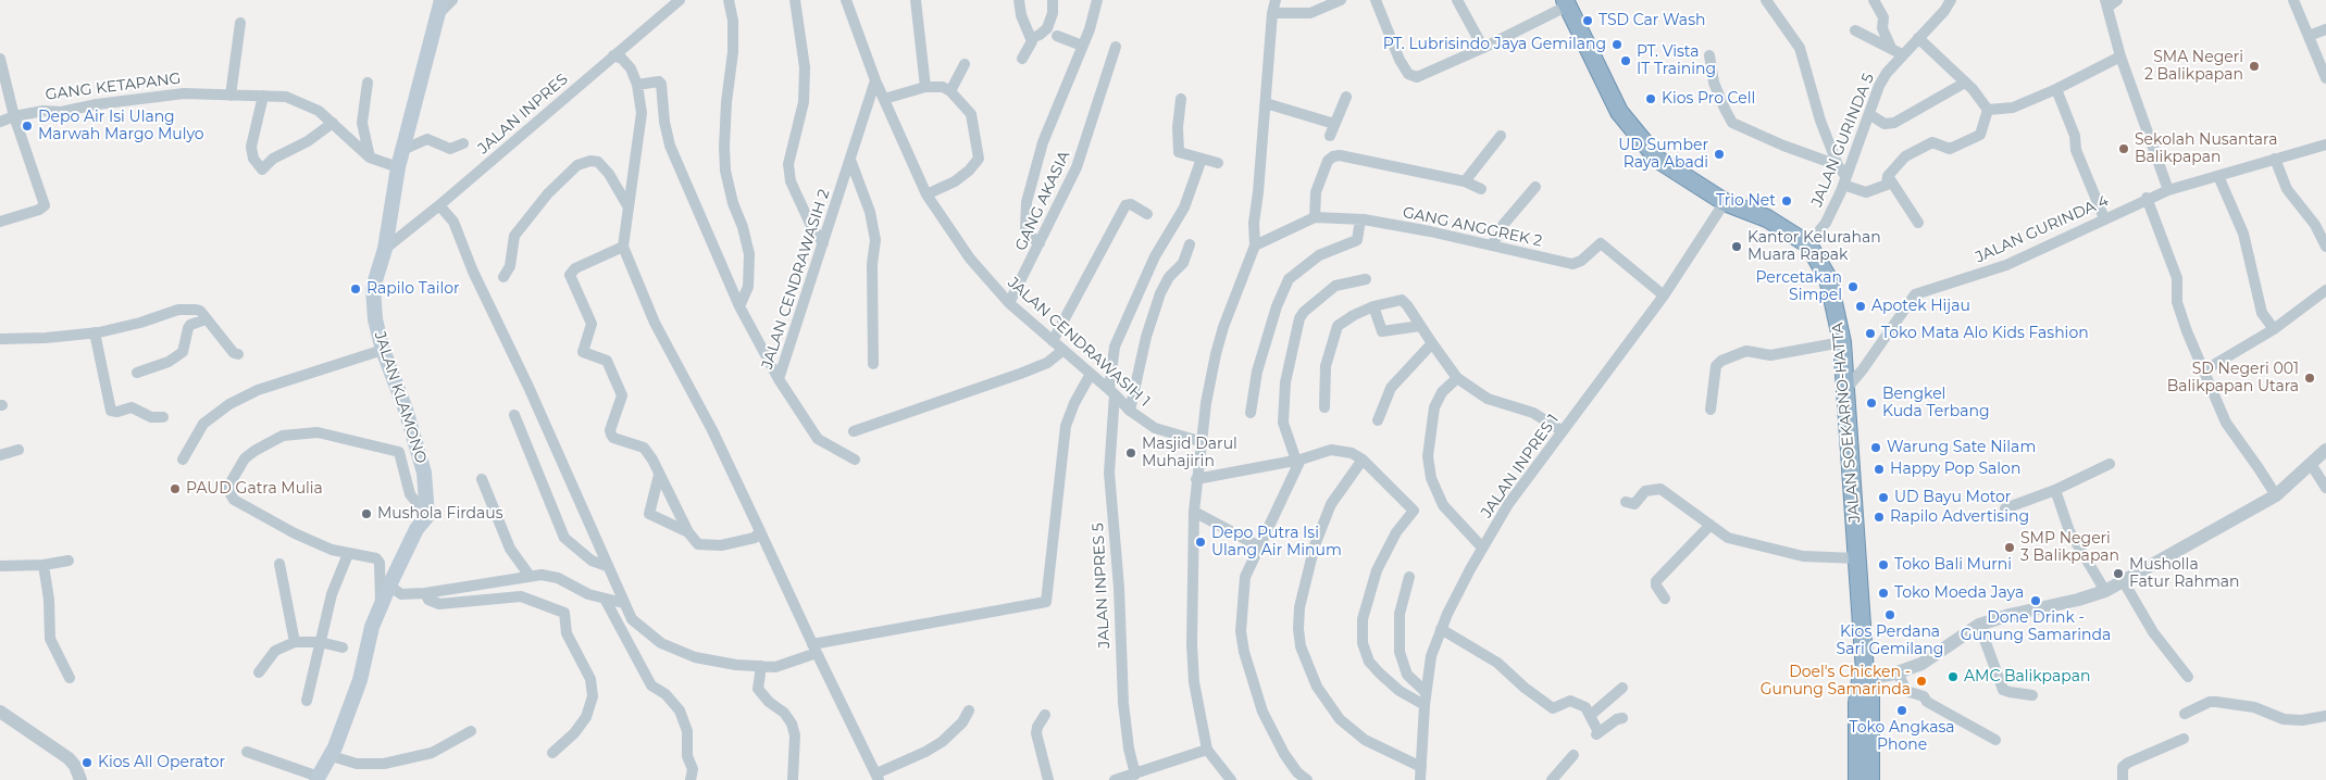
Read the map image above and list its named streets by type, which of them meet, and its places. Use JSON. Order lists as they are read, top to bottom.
{
  "streets": {
    "highway": ["JALAN SOEKARNO-HATTA"],
    "main road": ["JALAN KLAMONO"],
    "street": [
      "GANG KETAPANG",
      "JALAN INPRES",
      "JALAN GURINDA 5",
      "GANG AKASIA",
      "GANG ANGGREK 2",
      "JALAN GURINDA 4",
      "JALAN CENDRAWASIH 2",
      "JALAN CENDRAWASIH 1",
      "JALAN INPRES 1",
      "JALAN INPRES 5"
    ]
  },
  "crossings": [
    ["JALAN INPRES", "JALAN KLAMONO"],
    ["JALAN GURINDA 5", "JALAN SOEKARNO-HATTA"],
    ["GANG AKASIA", "JALAN CENDRAWASIH 1"],
    ["GANG ANGGREK 2", "JALAN INPRES 1"],
    ["JALAN GURINDA 4", "JALAN SOEKARNO-HATTA"],
    ["JALAN CENDRAWASIH 2", "JALAN CENDRAWASIH 1"],
    ["JALAN CENDRAWASIH 1", "JALAN INPRES 5"],
    ["JALAN SOEKARNO-HATTA", "JALAN INPRES 1"]
  ],
  "places": [
    "TSD Car Wash",
    "PT. Lubrisindo Jaya Gemilang",
    "PT. Vista IT Training",
    "SMA Negeri 2 Balikpapan",
    "Kios Pro Cell",
    "Depo Air Isi Ulang Marwah Margo Mulyo",
    "Sekolah Nusantara Balikpapan",
    "UD Sumber Raya Abadi",
    "Trio Net",
    "Kantor Kelurahan Muara Rapak",
    "Percetakan Simpel",
    "Rapilo Tailor",
    "Apotek Hijau",
    "Toko Mata Alo Kids Fashion",
    "SD Negeri 001 Balikpapan Utara",
    "Bengkel Kuda Terbang",
    "Warung Sate Nilam",
    "Masjid Darul Muhajirin",
    "Happy Pop Salon",
    "PAUD Gatra Mulia",
    "UD Bayu Motor",
    "Mushola Firdaus",
    "Rapilo Advertising",
    "Depo Putra Isi Ulang Air Minum",
    "SMP Negeri 3 Balikpapan",
    "Toko Bali Murni",
    "Musholla Fatur Rahman",
    "Toko Moeda Jaya",
    "Done Drink - Gunung Samarinda",
    "Kios Perdana Sari Gemilang",
    "AMC Balikpapan",
    "Doel's Chicken - Gunung Samarinda",
    "Toko Angkasa Phone",
    "Kios All Operator"
  ]
}
